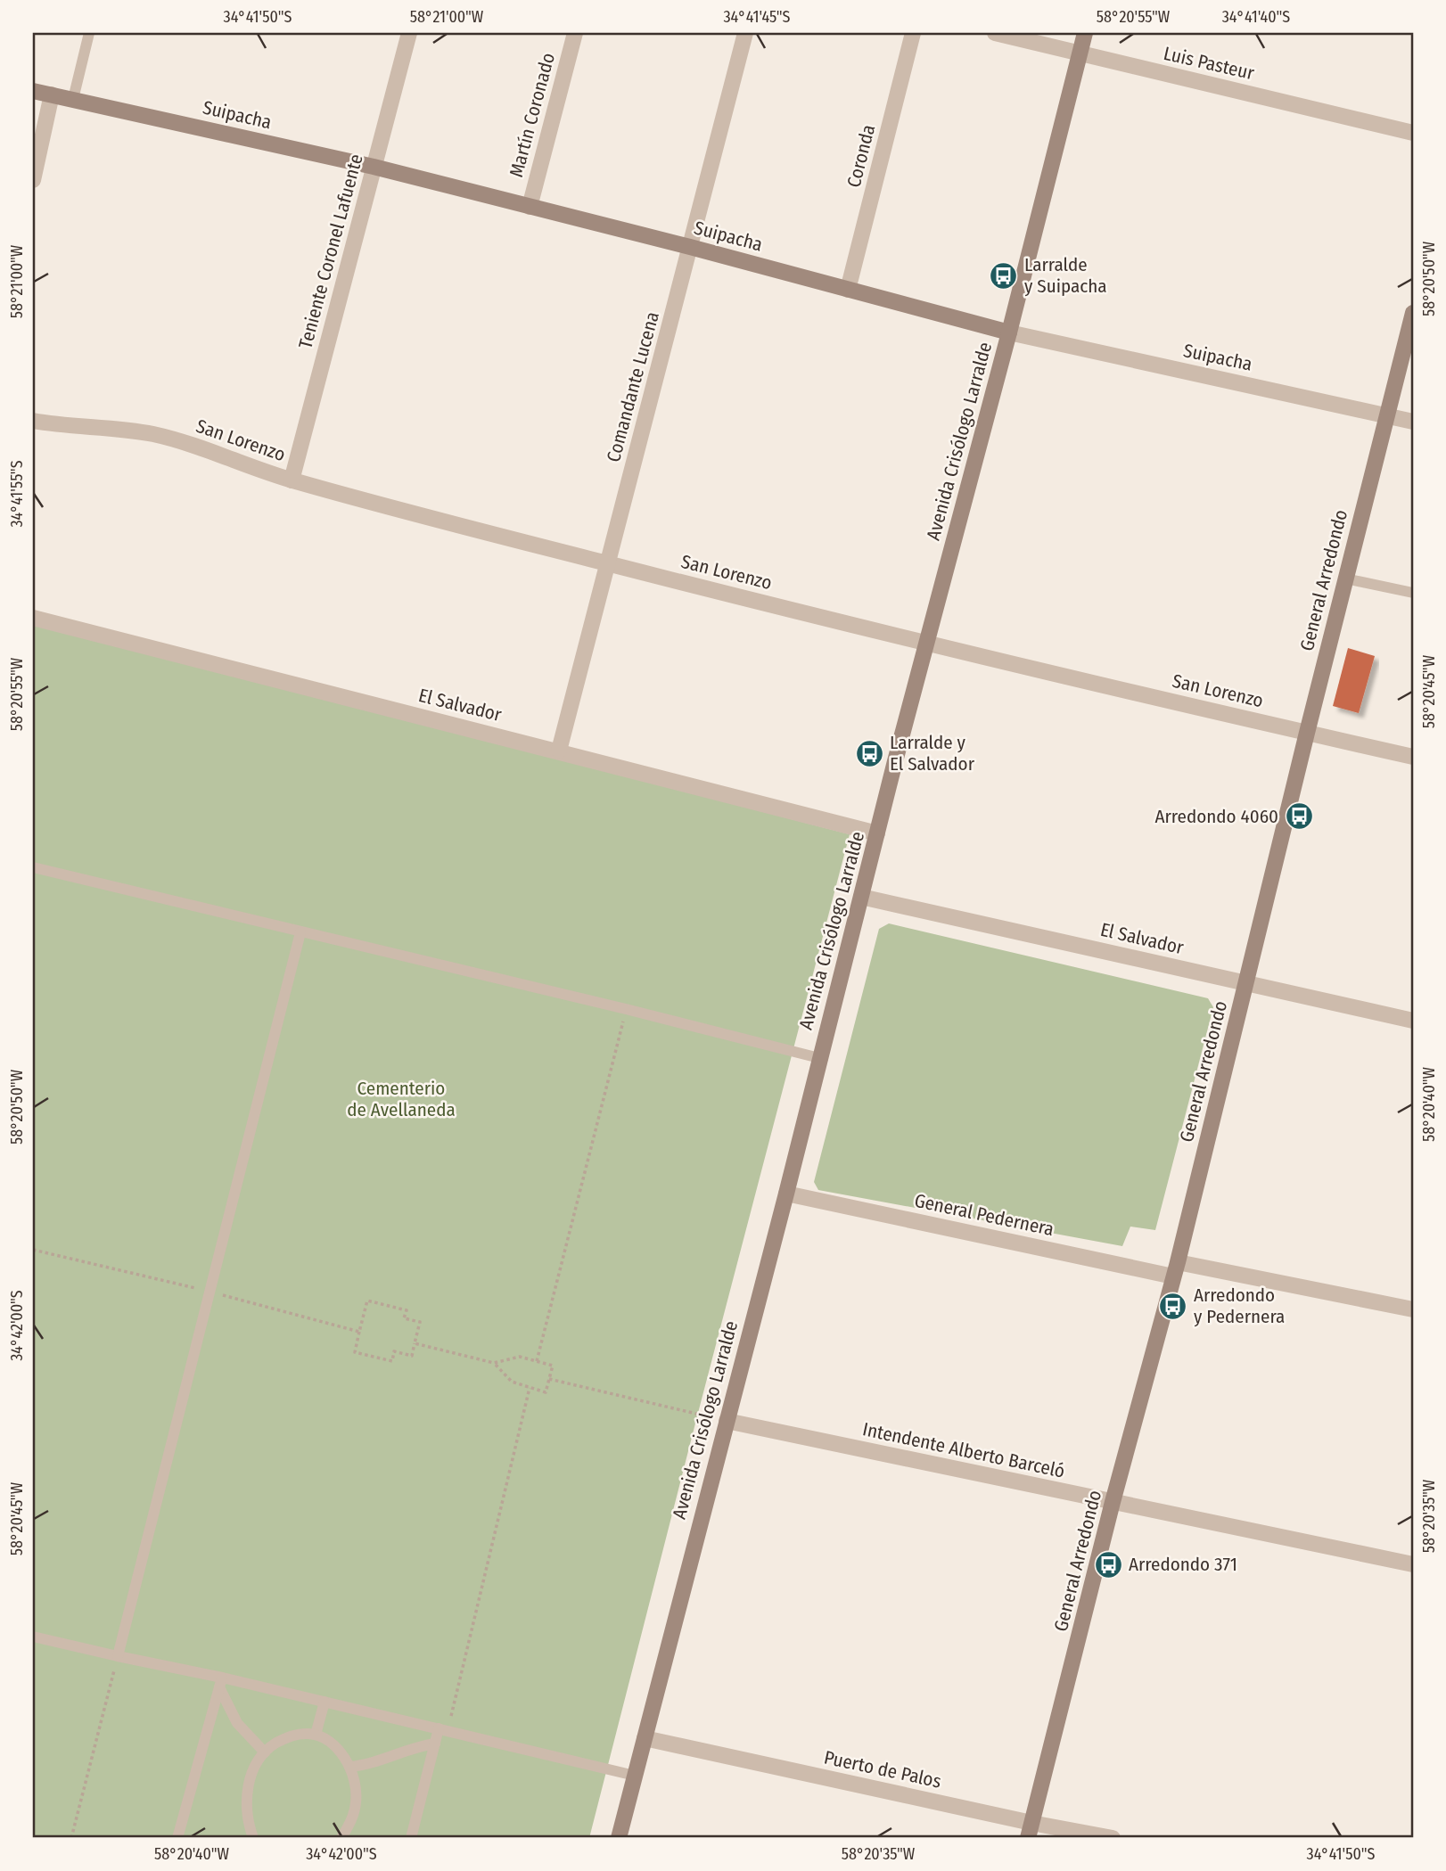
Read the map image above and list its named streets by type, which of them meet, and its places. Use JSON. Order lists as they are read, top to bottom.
{
  "streets": {
    "street": [
      "Luis Pasteur",
      "Suipacha",
      "Martín Coronado",
      "Coronda",
      "Teniente Coronel Lafuente",
      "Comandante Lucena",
      "San Lorenzo",
      "Avenida Crisólogo Larralde",
      "General Arredondo",
      "El Salvador",
      "General Pedernera",
      "Intendente Alberto Barceló",
      "Puerto de Palos"
    ]
  },
  "crossings": [
    ["Luis Pasteur", "Avenida Crisólogo Larralde"],
    ["Suipacha", "Martín Coronado"],
    ["Suipacha", "Coronda"],
    ["Suipacha", "Teniente Coronel Lafuente"],
    ["Suipacha", "Comandante Lucena"],
    ["Suipacha", "Avenida Crisólogo Larralde"],
    ["Suipacha", "General Arredondo"],
    ["Teniente Coronel Lafuente", "San Lorenzo"],
    ["Comandante Lucena", "San Lorenzo"],
    ["Comandante Lucena", "El Salvador"],
    ["San Lorenzo", "Avenida Crisólogo Larralde"],
    ["San Lorenzo", "General Arredondo"],
    ["Avenida Crisólogo Larralde", "El Salvador"],
    ["Avenida Crisólogo Larralde", "General Pedernera"],
    ["Avenida Crisólogo Larralde", "Intendente Alberto Barceló"],
    ["Avenida Crisólogo Larralde", "Puerto de Palos"],
    ["General Arredondo", "El Salvador"],
    ["General Arredondo", "General Pedernera"],
    ["General Arredondo", "Intendente Alberto Barceló"],
    ["General Arredondo", "Puerto de Palos"]
  ],
  "parks": ["Cementerio de Avellaneda"],
  "places": {
    "bus stop": [
      "Larralde y Suipacha",
      "Larralde y El Salvador",
      "Arredondo 4060",
      "Arredondo y Pedernera",
      "Arredondo 371"
    ]
  },
  "coordinates": [
    "34°41'50\"S",
    "58°21'00\"W",
    "34°41'45\"S",
    "58°20'55\"W",
    "34°41'40\"S",
    "58°20'50\"W",
    "34°41'55\"S",
    "58°20'45\"W",
    "58°20'40\"W",
    "34°42'00\"S",
    "58°20'35\"W"
  ]
}
